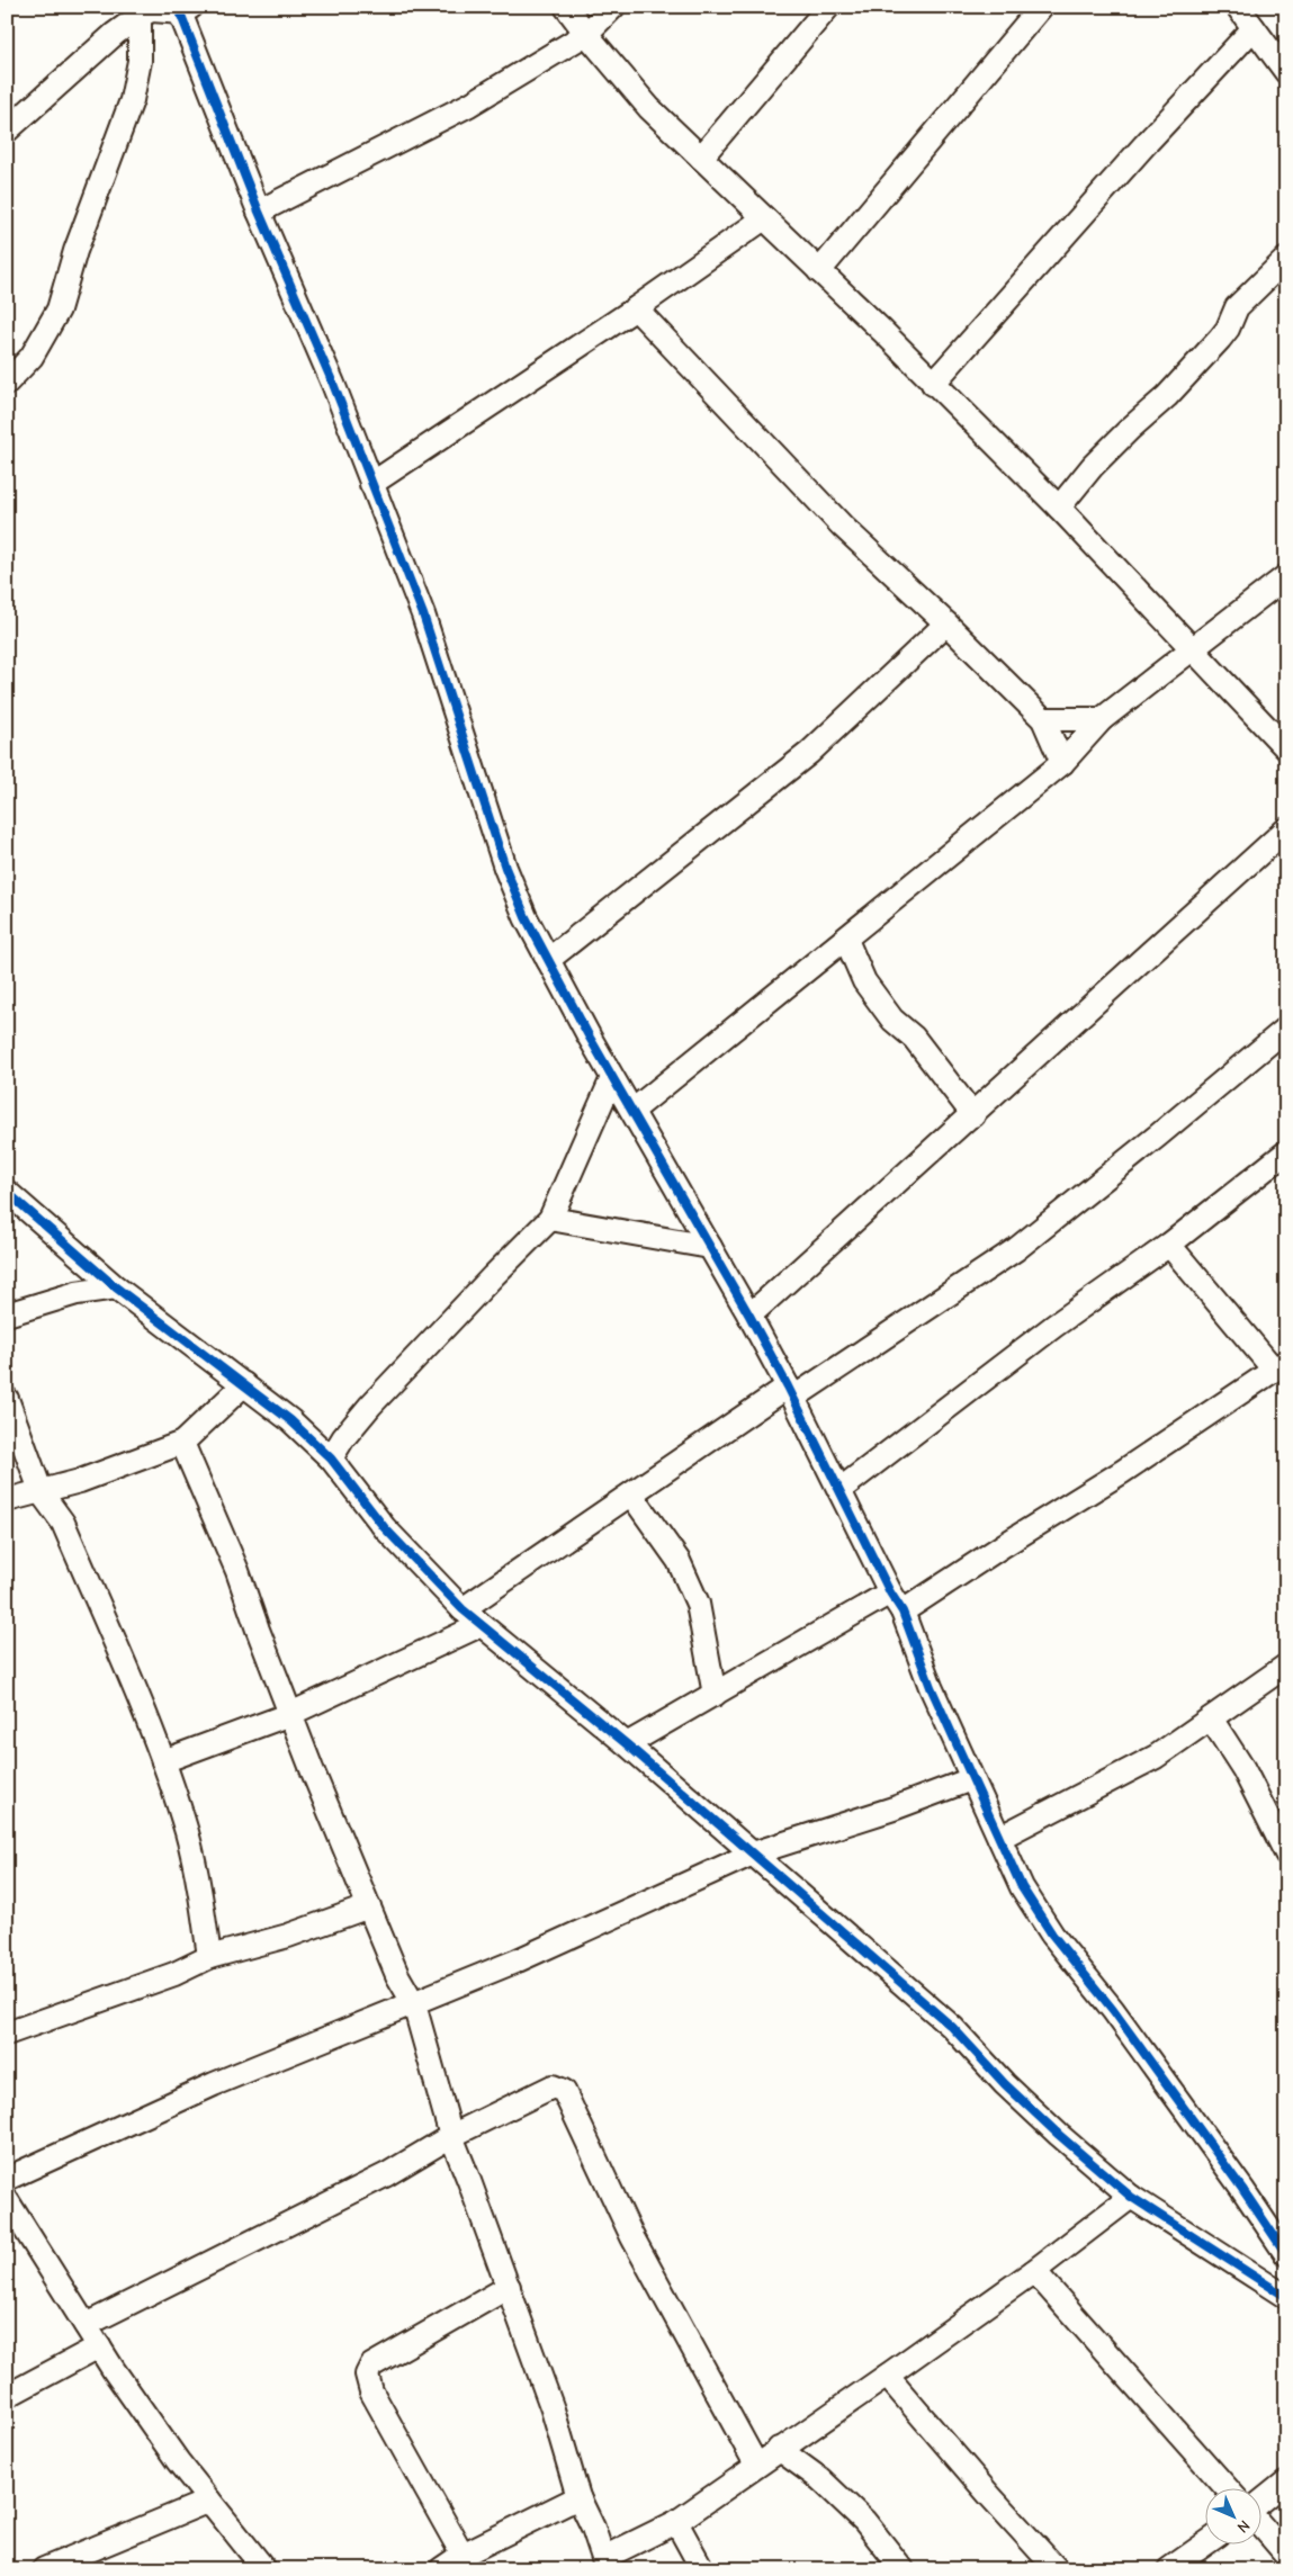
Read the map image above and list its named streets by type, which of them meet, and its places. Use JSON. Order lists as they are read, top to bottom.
{
  "north": "bottom right"
}
